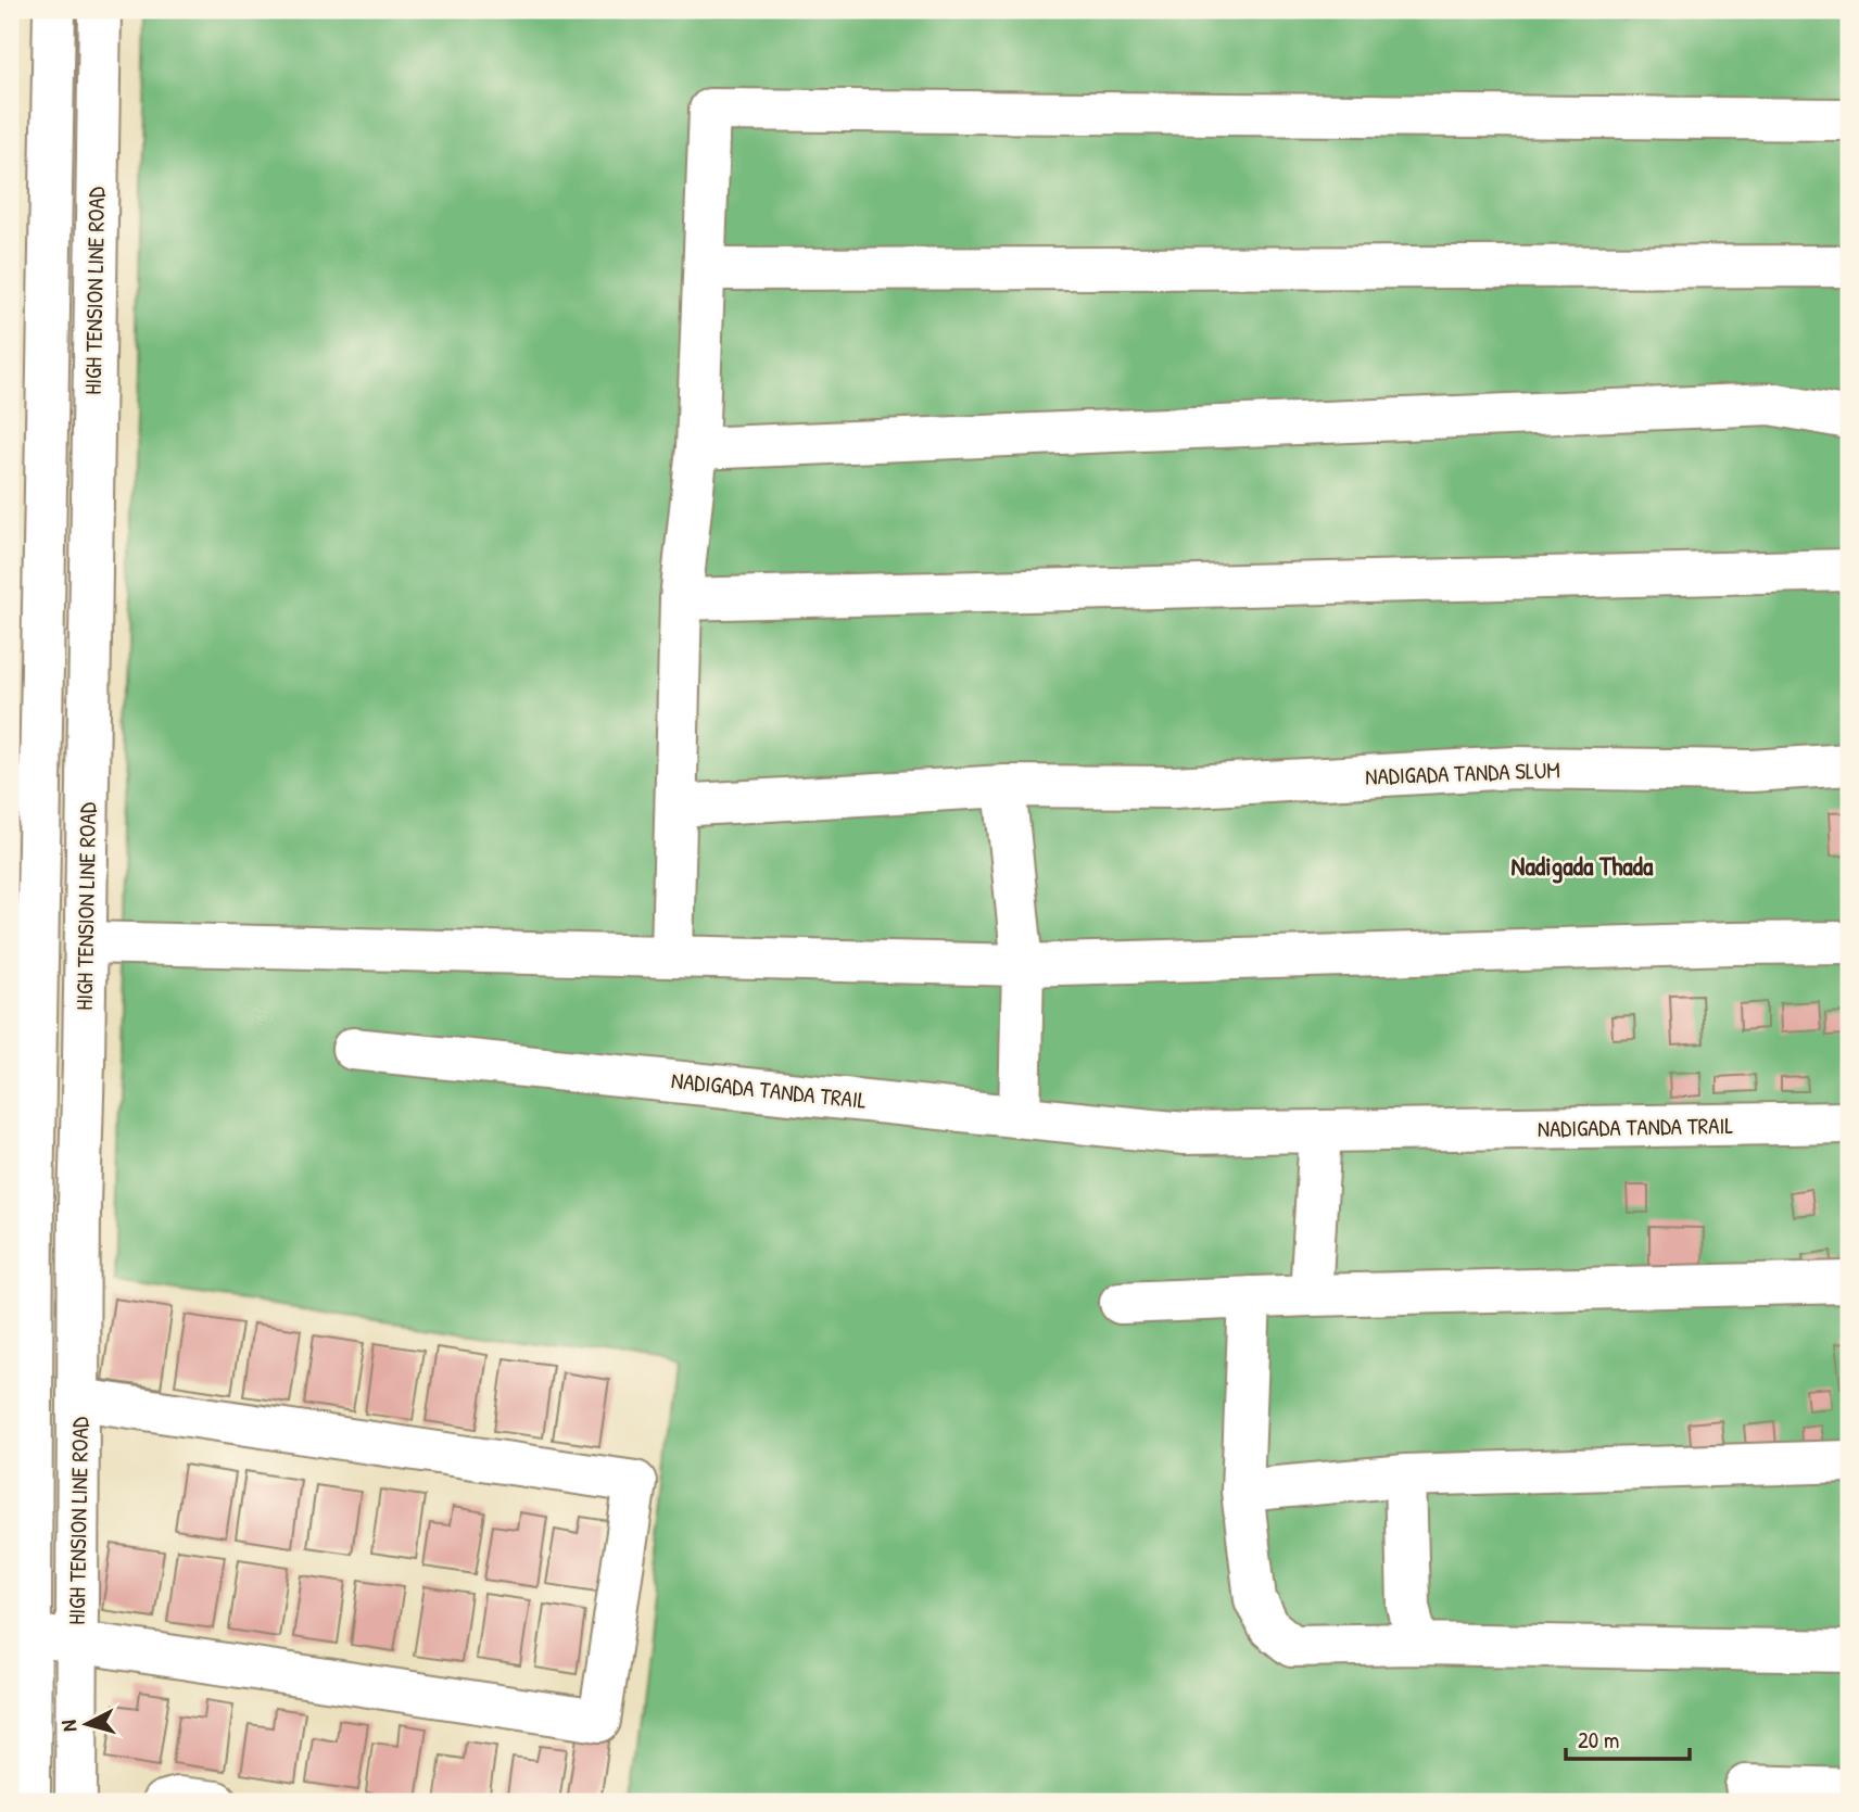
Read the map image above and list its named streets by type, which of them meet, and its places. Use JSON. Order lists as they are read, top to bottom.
{
  "streets": {
    "street": ["HIGH TENSION LINE ROAD", "NADIGADA TANDA SLUM", "NADIGADA TANDA TRAIL"]
  },
  "districts": ["Nadigada Thada"],
  "scale_bar": "20 m",
  "north": "left"
}
